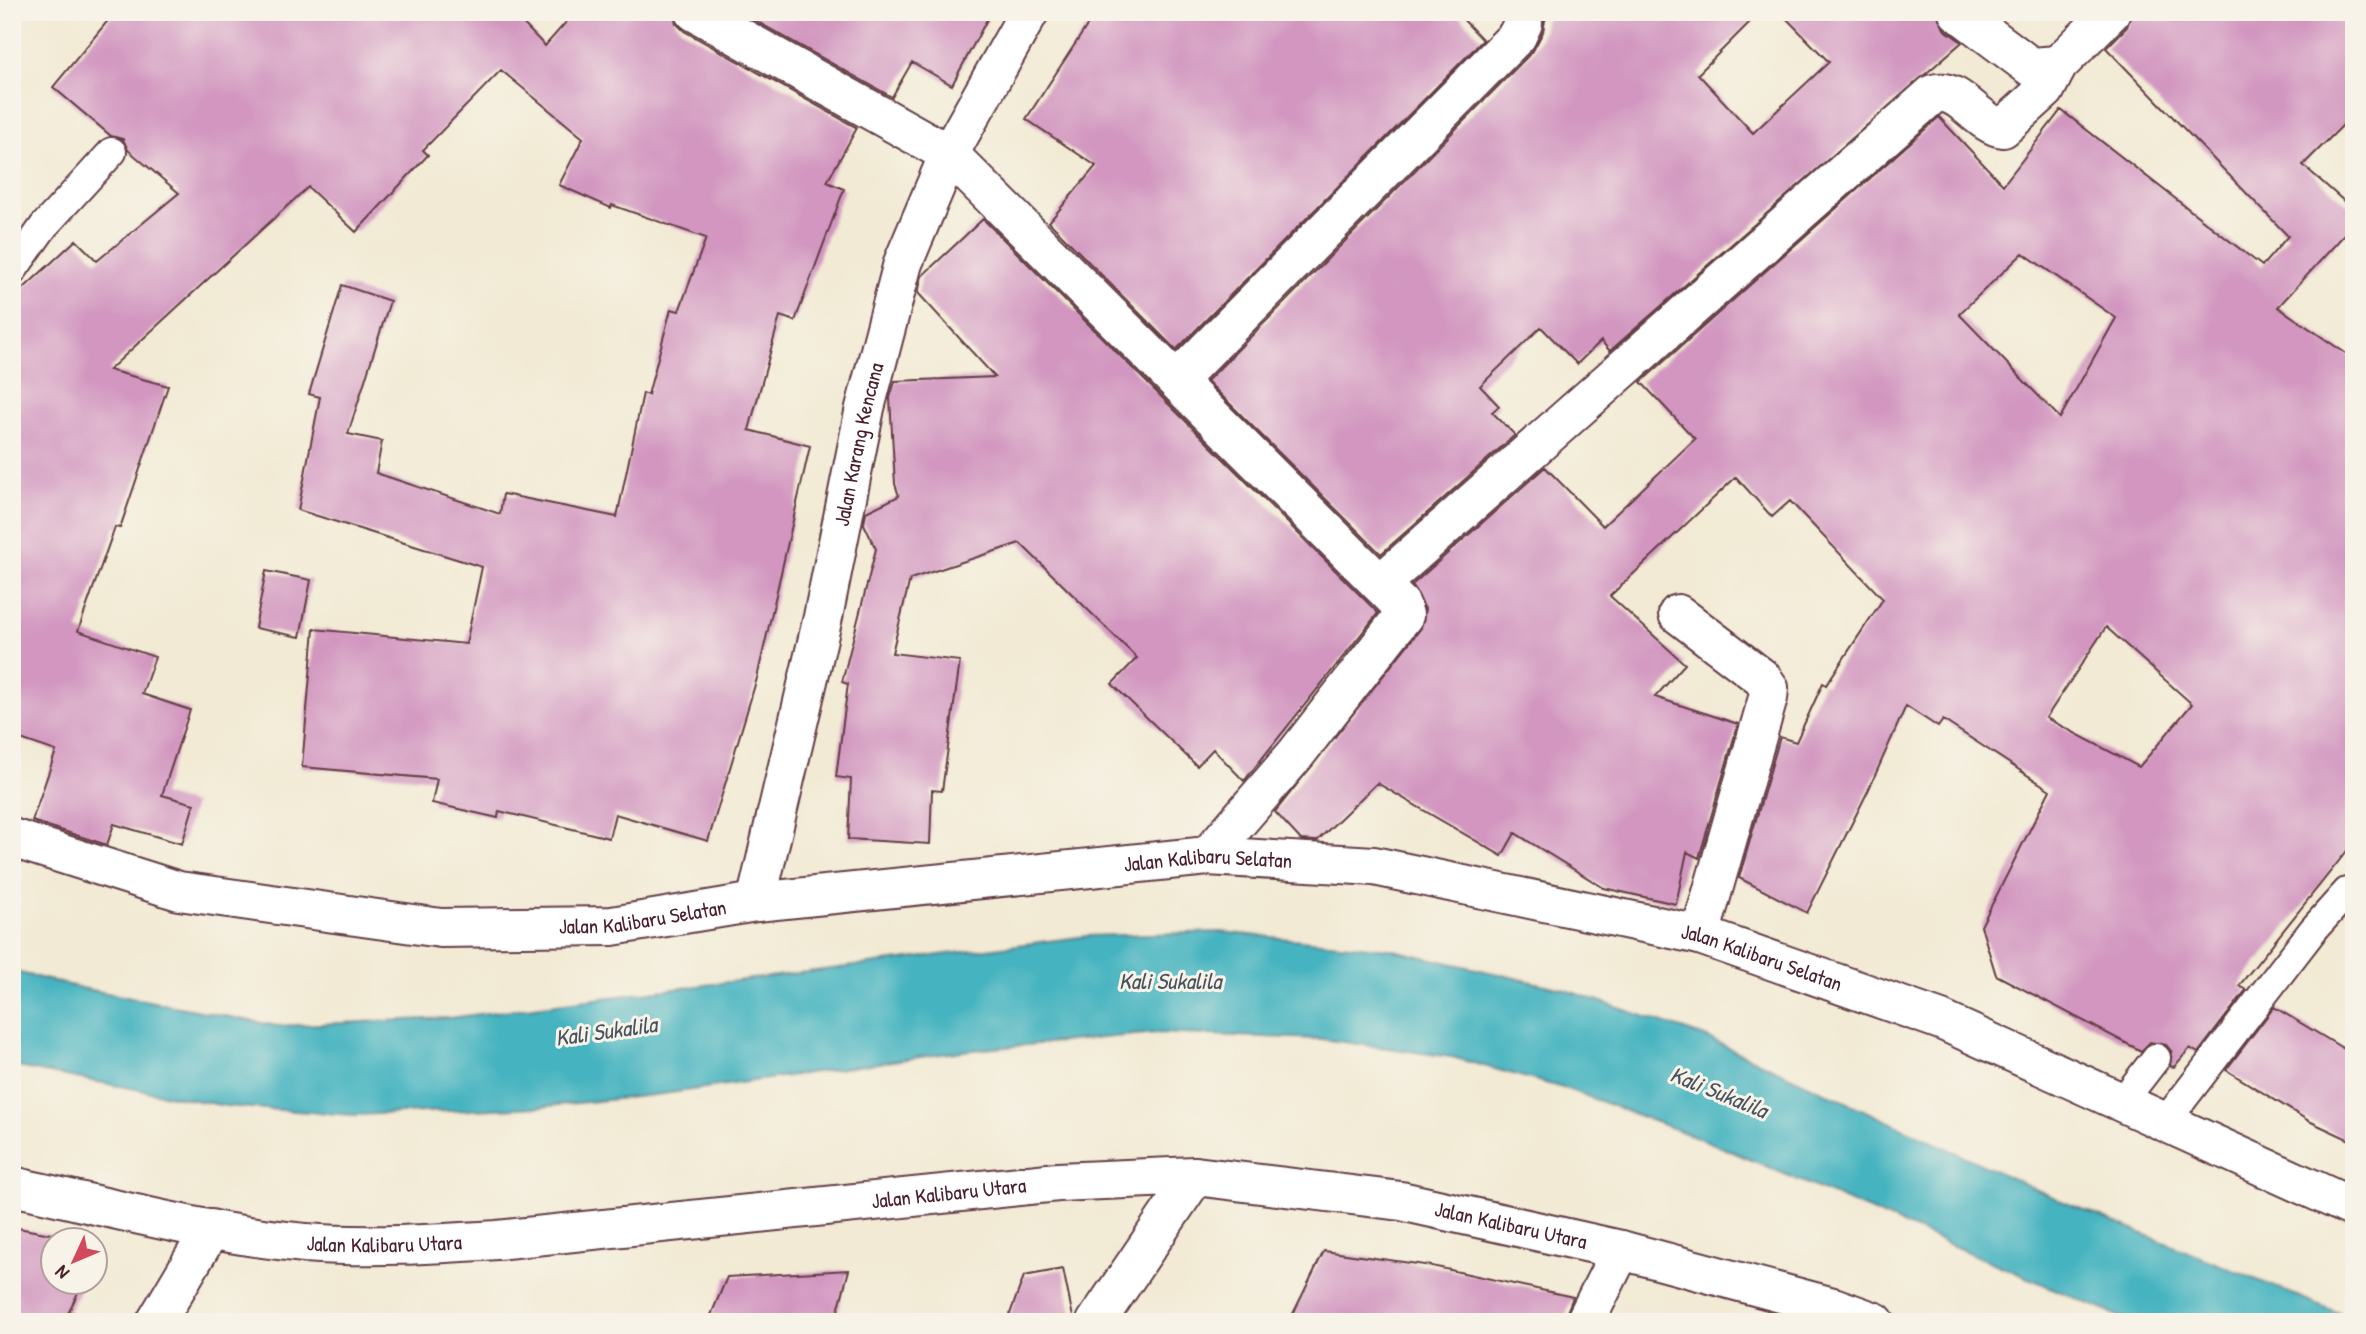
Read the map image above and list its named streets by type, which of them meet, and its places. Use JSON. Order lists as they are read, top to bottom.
{
  "streets": {
    "street": ["Jalan Karang Kencana", "Jalan Kalibaru Selatan", "Jalan Kalibaru Utara"]
  },
  "crossings": [
    ["Jalan Karang Kencana", "Jalan Kalibaru Selatan"]
  ],
  "water": ["Kali Sukalila"],
  "north": "bottom left"
}
